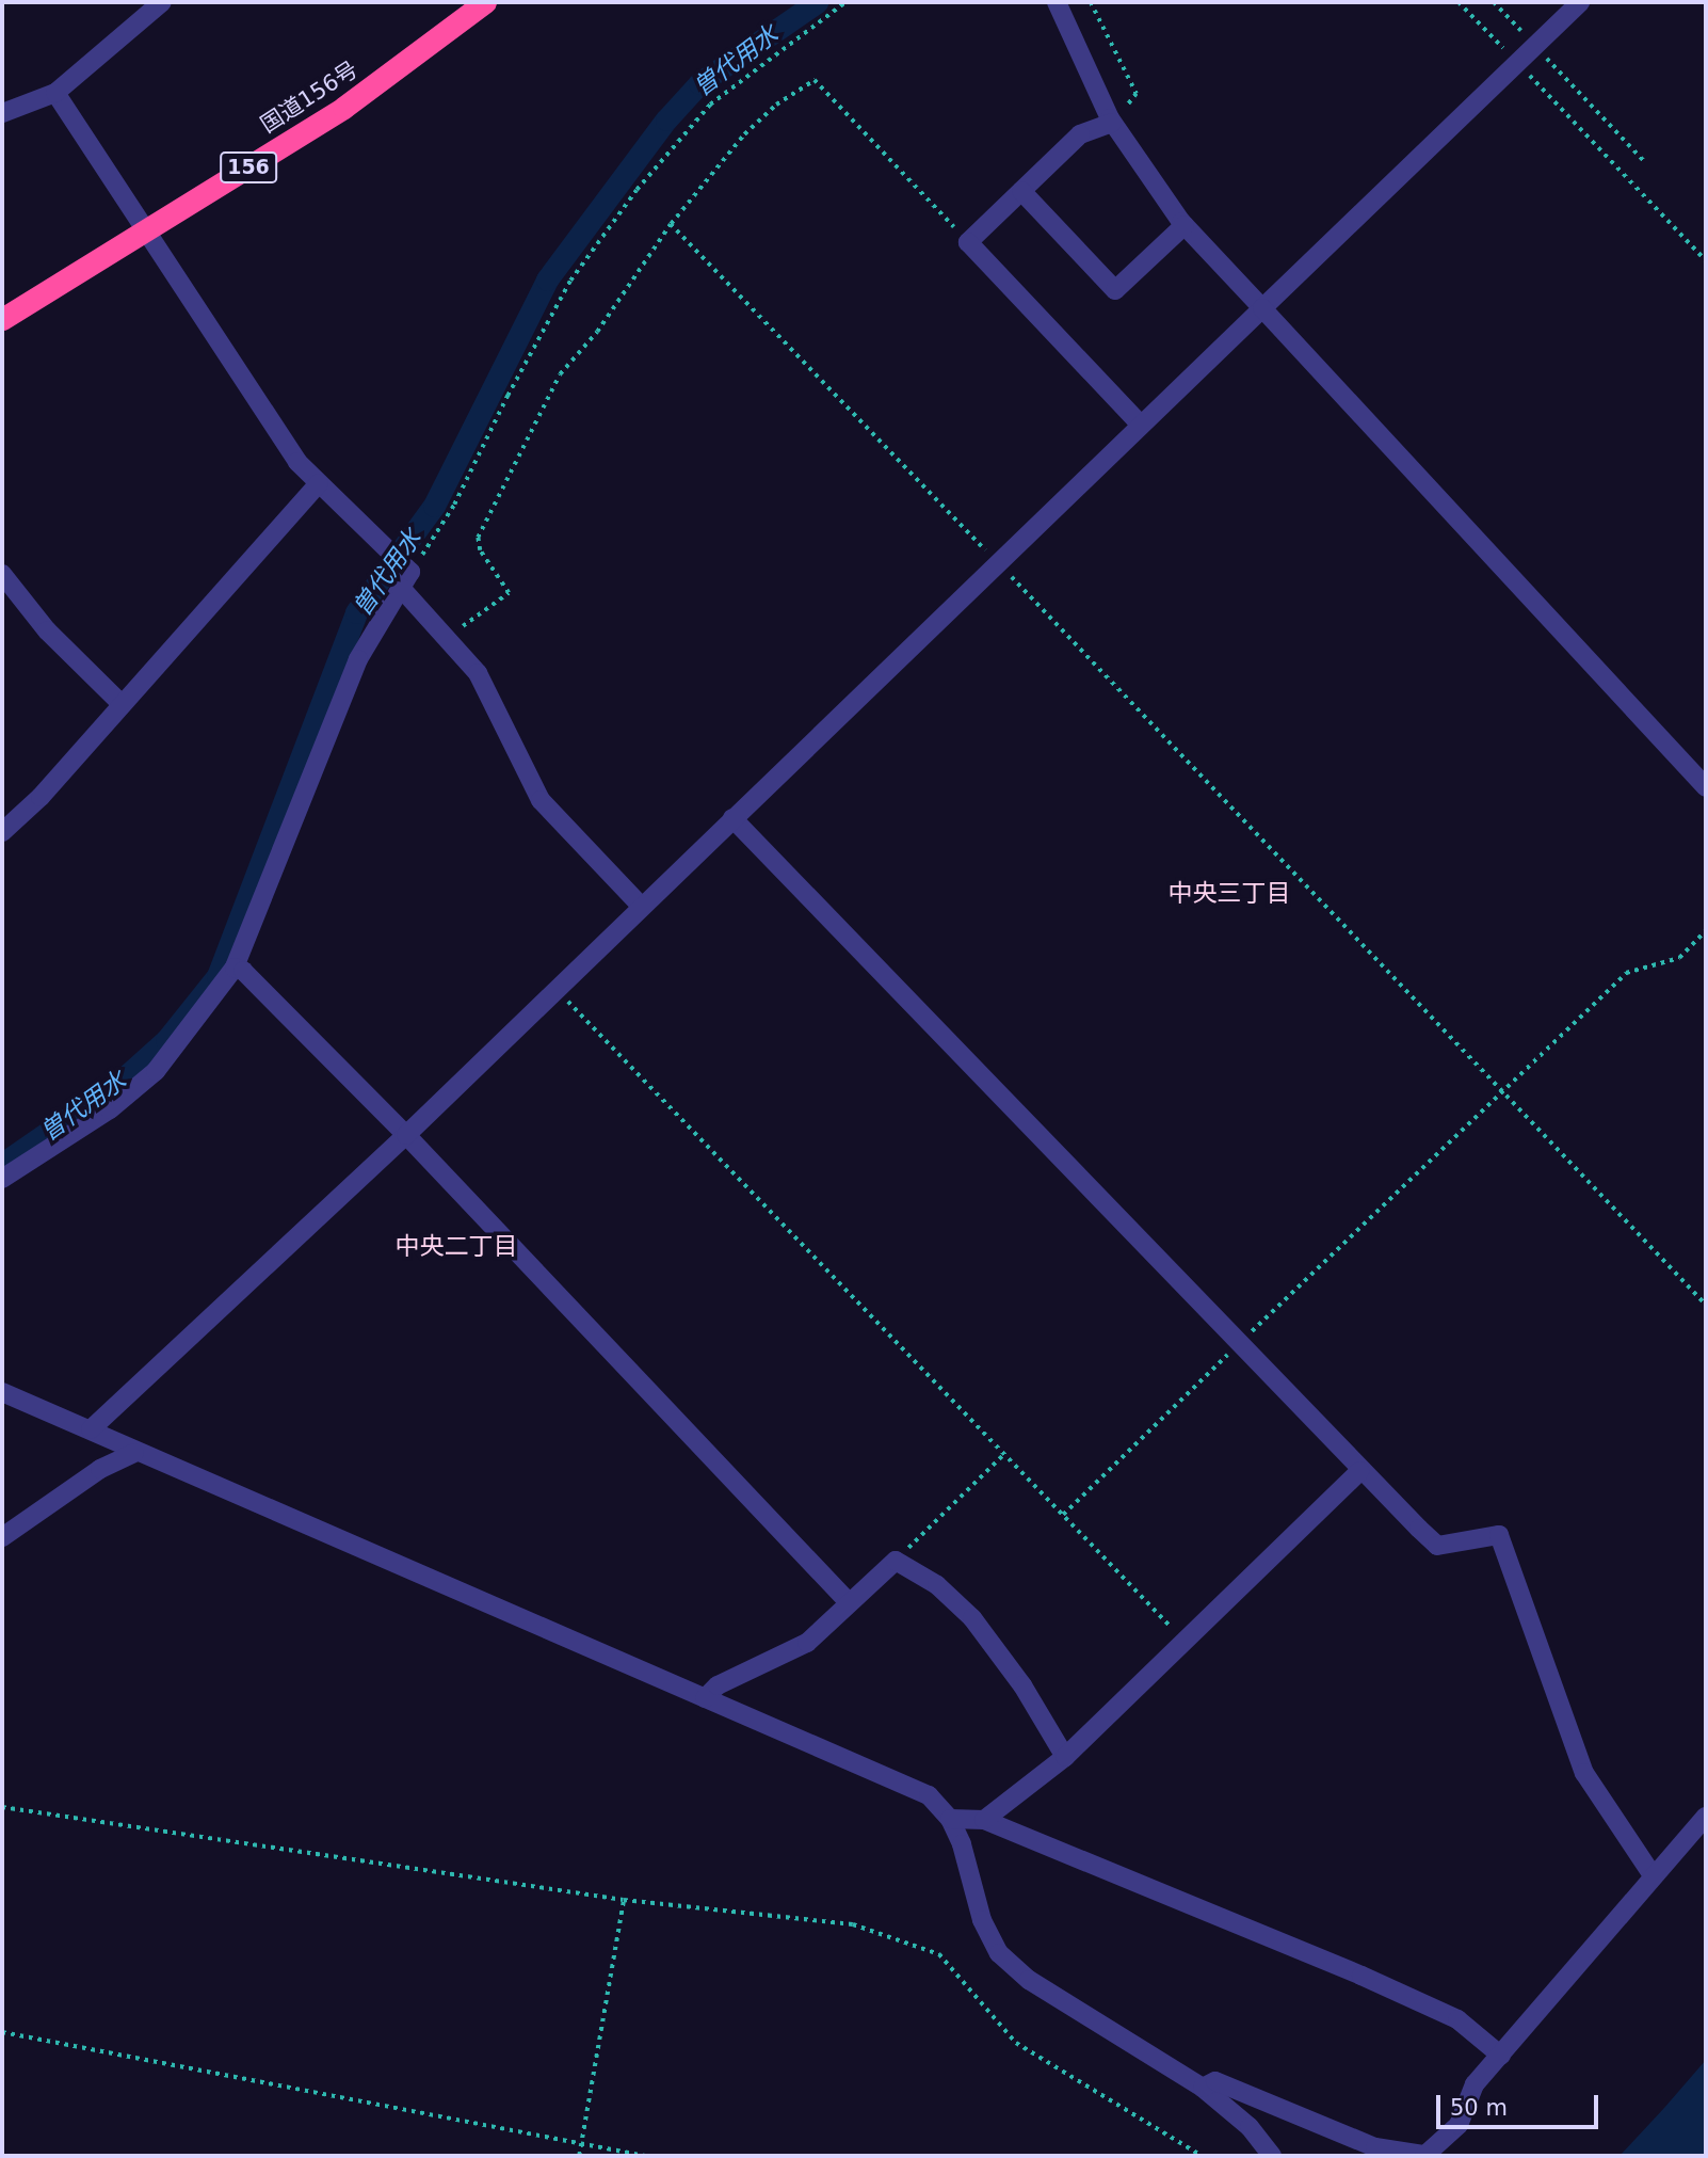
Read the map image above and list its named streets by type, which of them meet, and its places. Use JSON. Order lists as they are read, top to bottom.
{
  "streets": {
    "highway": ["国道156号", "156"]
  },
  "districts": ["中央三丁目", "中央二丁目"],
  "water": ["曽代用水"],
  "scale_bar": "50 m"
}
